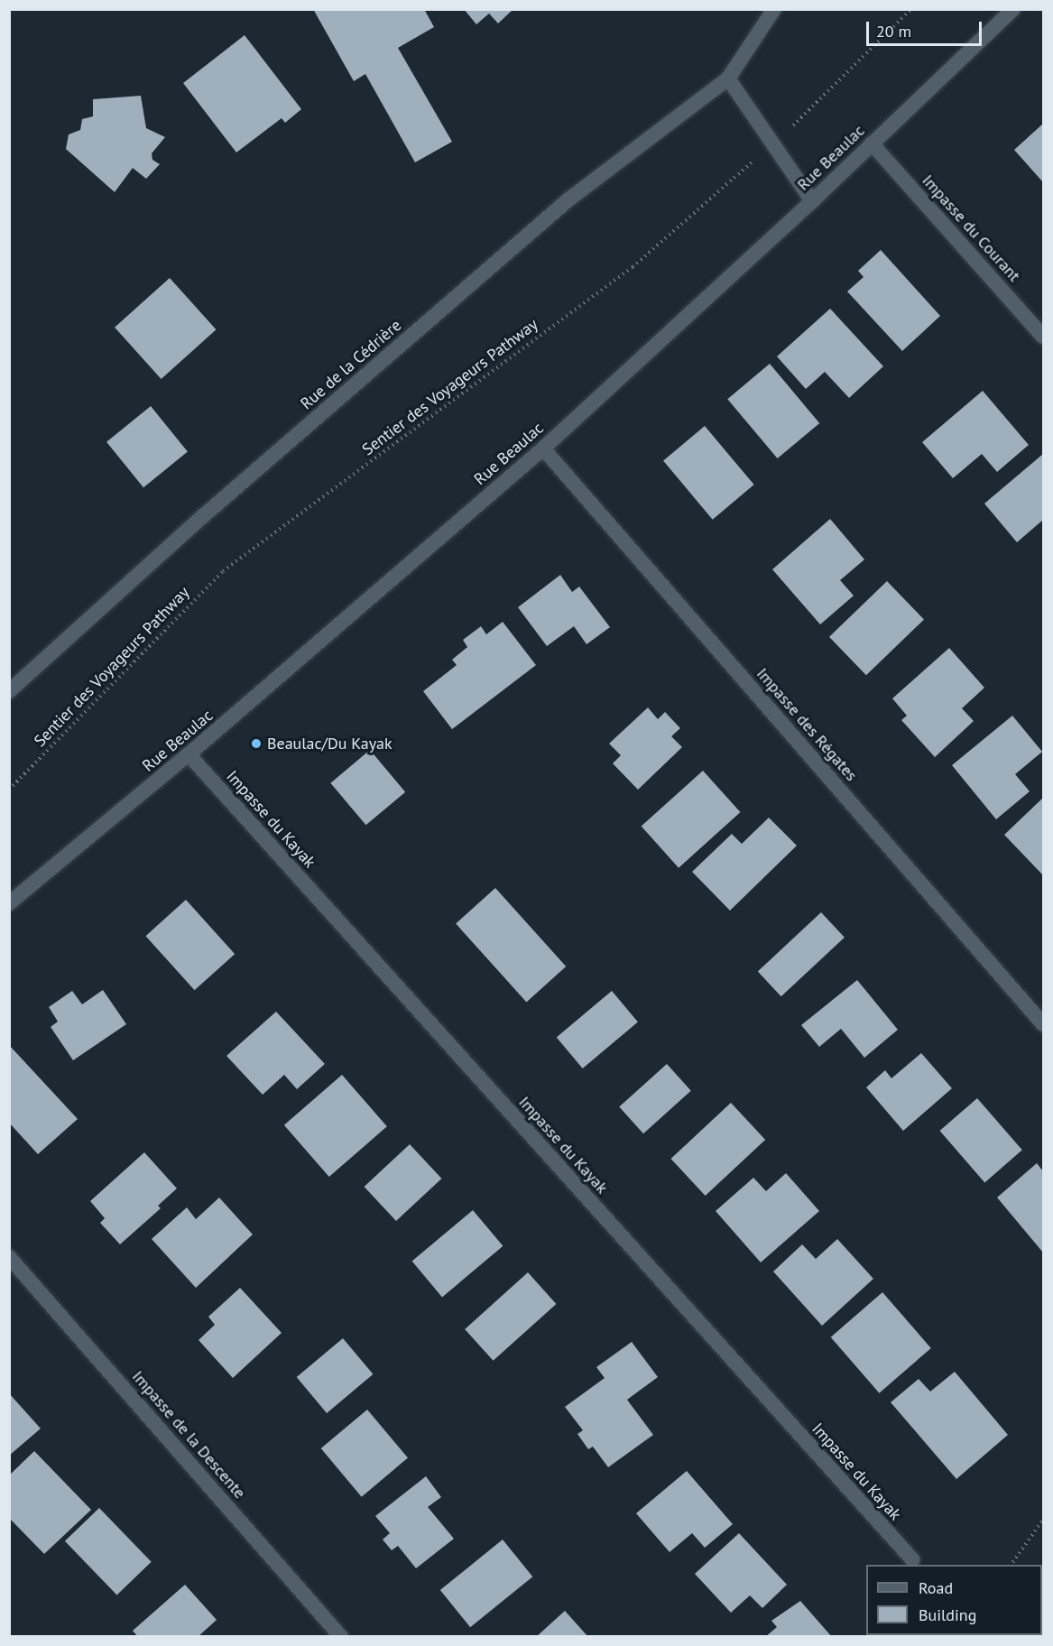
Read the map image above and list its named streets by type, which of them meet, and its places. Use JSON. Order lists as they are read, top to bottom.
{
  "streets": {
    "street": [
      "Rue Beaulac",
      "Impasse du Courant",
      "Rue de la Cédrière",
      "Impasse des Régates",
      "Impasse du Kayak",
      "Impasse de la Descente"
    ],
    "path": ["Sentier des Voyageurs Pathway"]
  },
  "crossings": [
    ["Rue Beaulac", "Impasse du Courant"],
    ["Rue Beaulac", "Impasse des Régates"],
    ["Rue Beaulac", "Impasse du Kayak"]
  ],
  "places": ["Beaulac/Du Kayak"],
  "legend": ["Road", "Building"],
  "scale_bar": "20 m"
}
